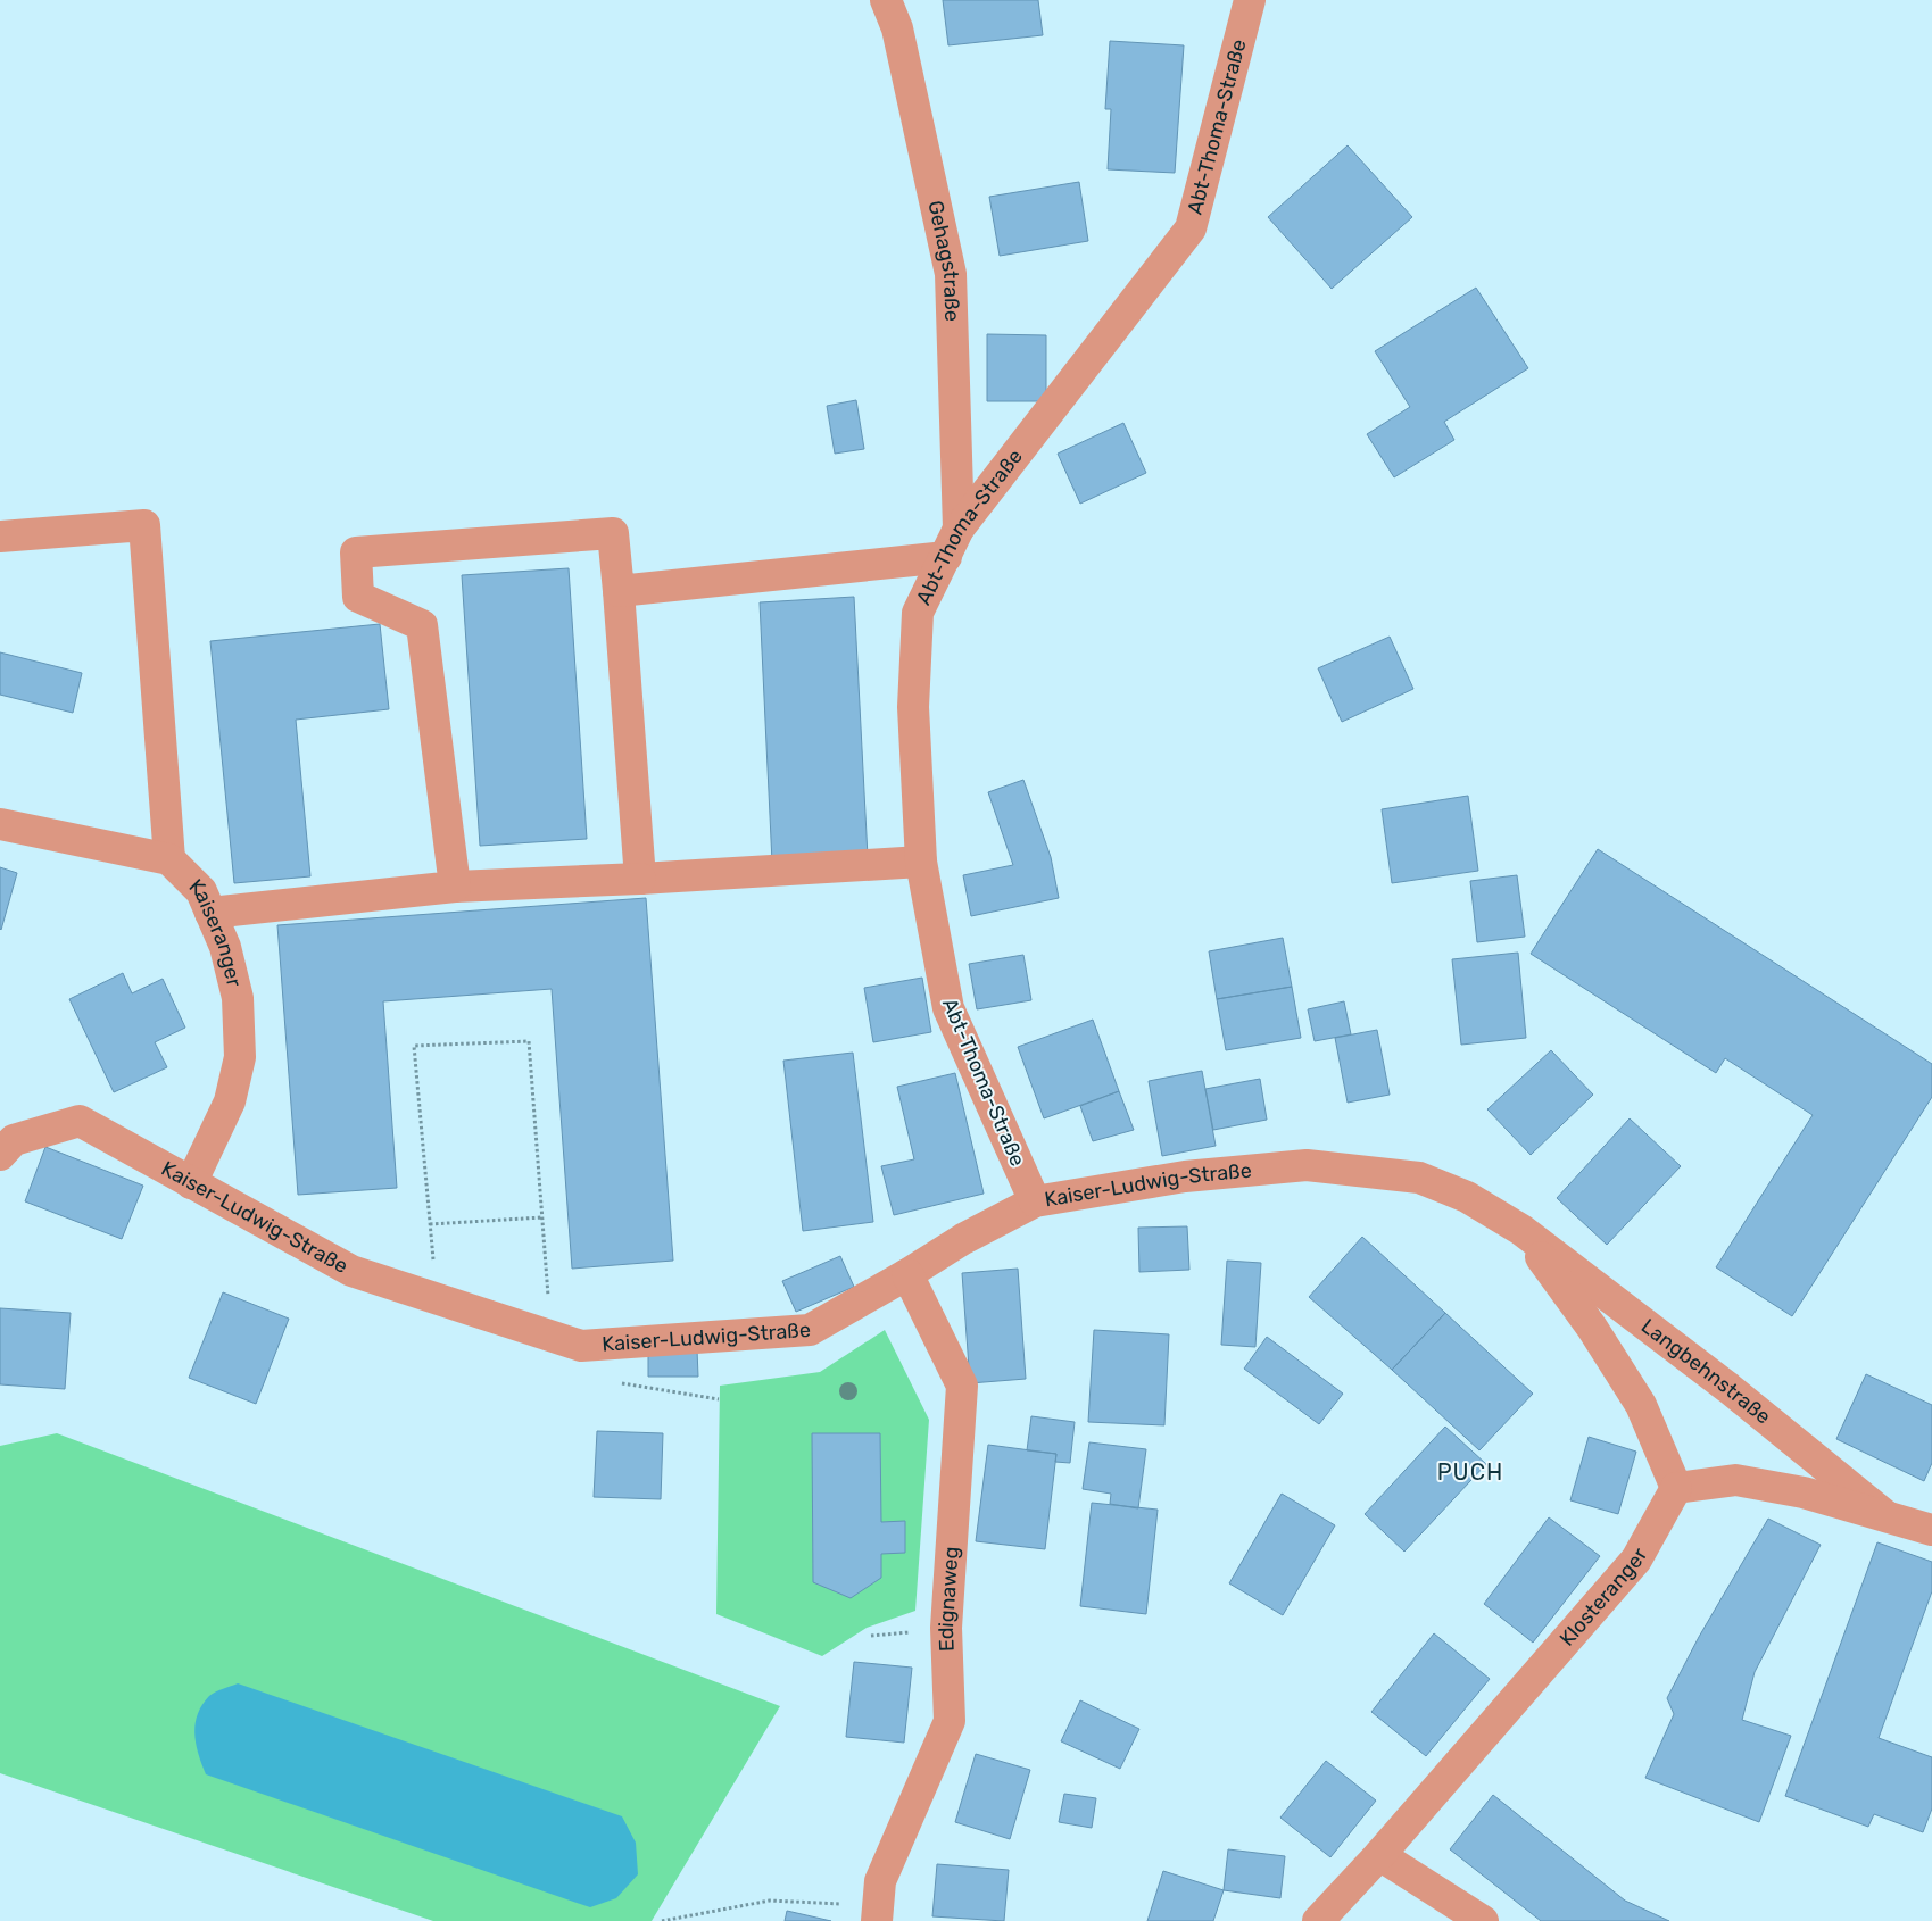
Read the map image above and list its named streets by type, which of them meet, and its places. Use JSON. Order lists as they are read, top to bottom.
{
  "streets": {
    "street": [
      "Abt-Thoma-Straße",
      "Gehagstraße",
      "Kaiseranger",
      "Kaiser-Ludwig-Straße",
      "Langbehnstraße",
      "Klosteranger",
      "Edignaweg"
    ]
  },
  "crossings": [
    ["Abt-Thoma-Straße", "Gehagstraße"],
    ["Abt-Thoma-Straße", "Kaiser-Ludwig-Straße"],
    ["Kaiseranger", "Kaiser-Ludwig-Straße"],
    ["Kaiser-Ludwig-Straße", "Langbehnstraße"],
    ["Kaiser-Ludwig-Straße", "Edignaweg"],
    ["Langbehnstraße", "Klosteranger"]
  ],
  "districts": ["PUCH"]
}
